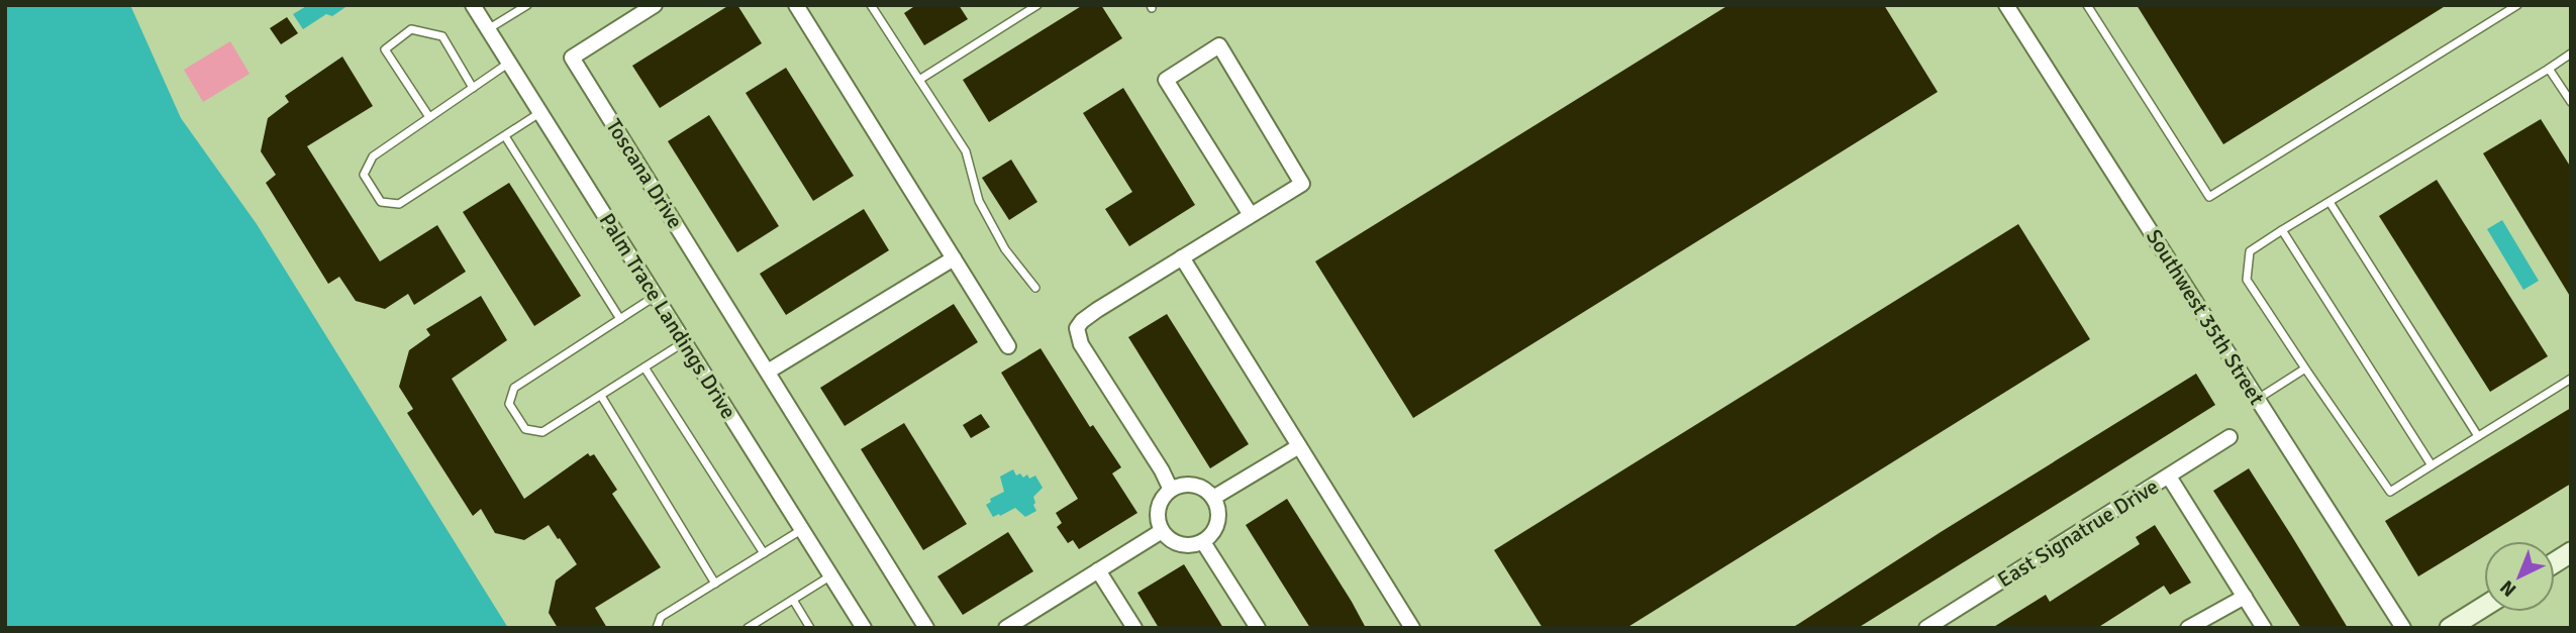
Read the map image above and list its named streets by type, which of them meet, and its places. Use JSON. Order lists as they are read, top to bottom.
{
  "streets": {
    "street": [
      "Toscana Drive",
      "Palm Trace Landings Drive",
      "Southwest 35th Street",
      "East Signatrue Drive"
    ]
  },
  "north": "bottom left"
}
